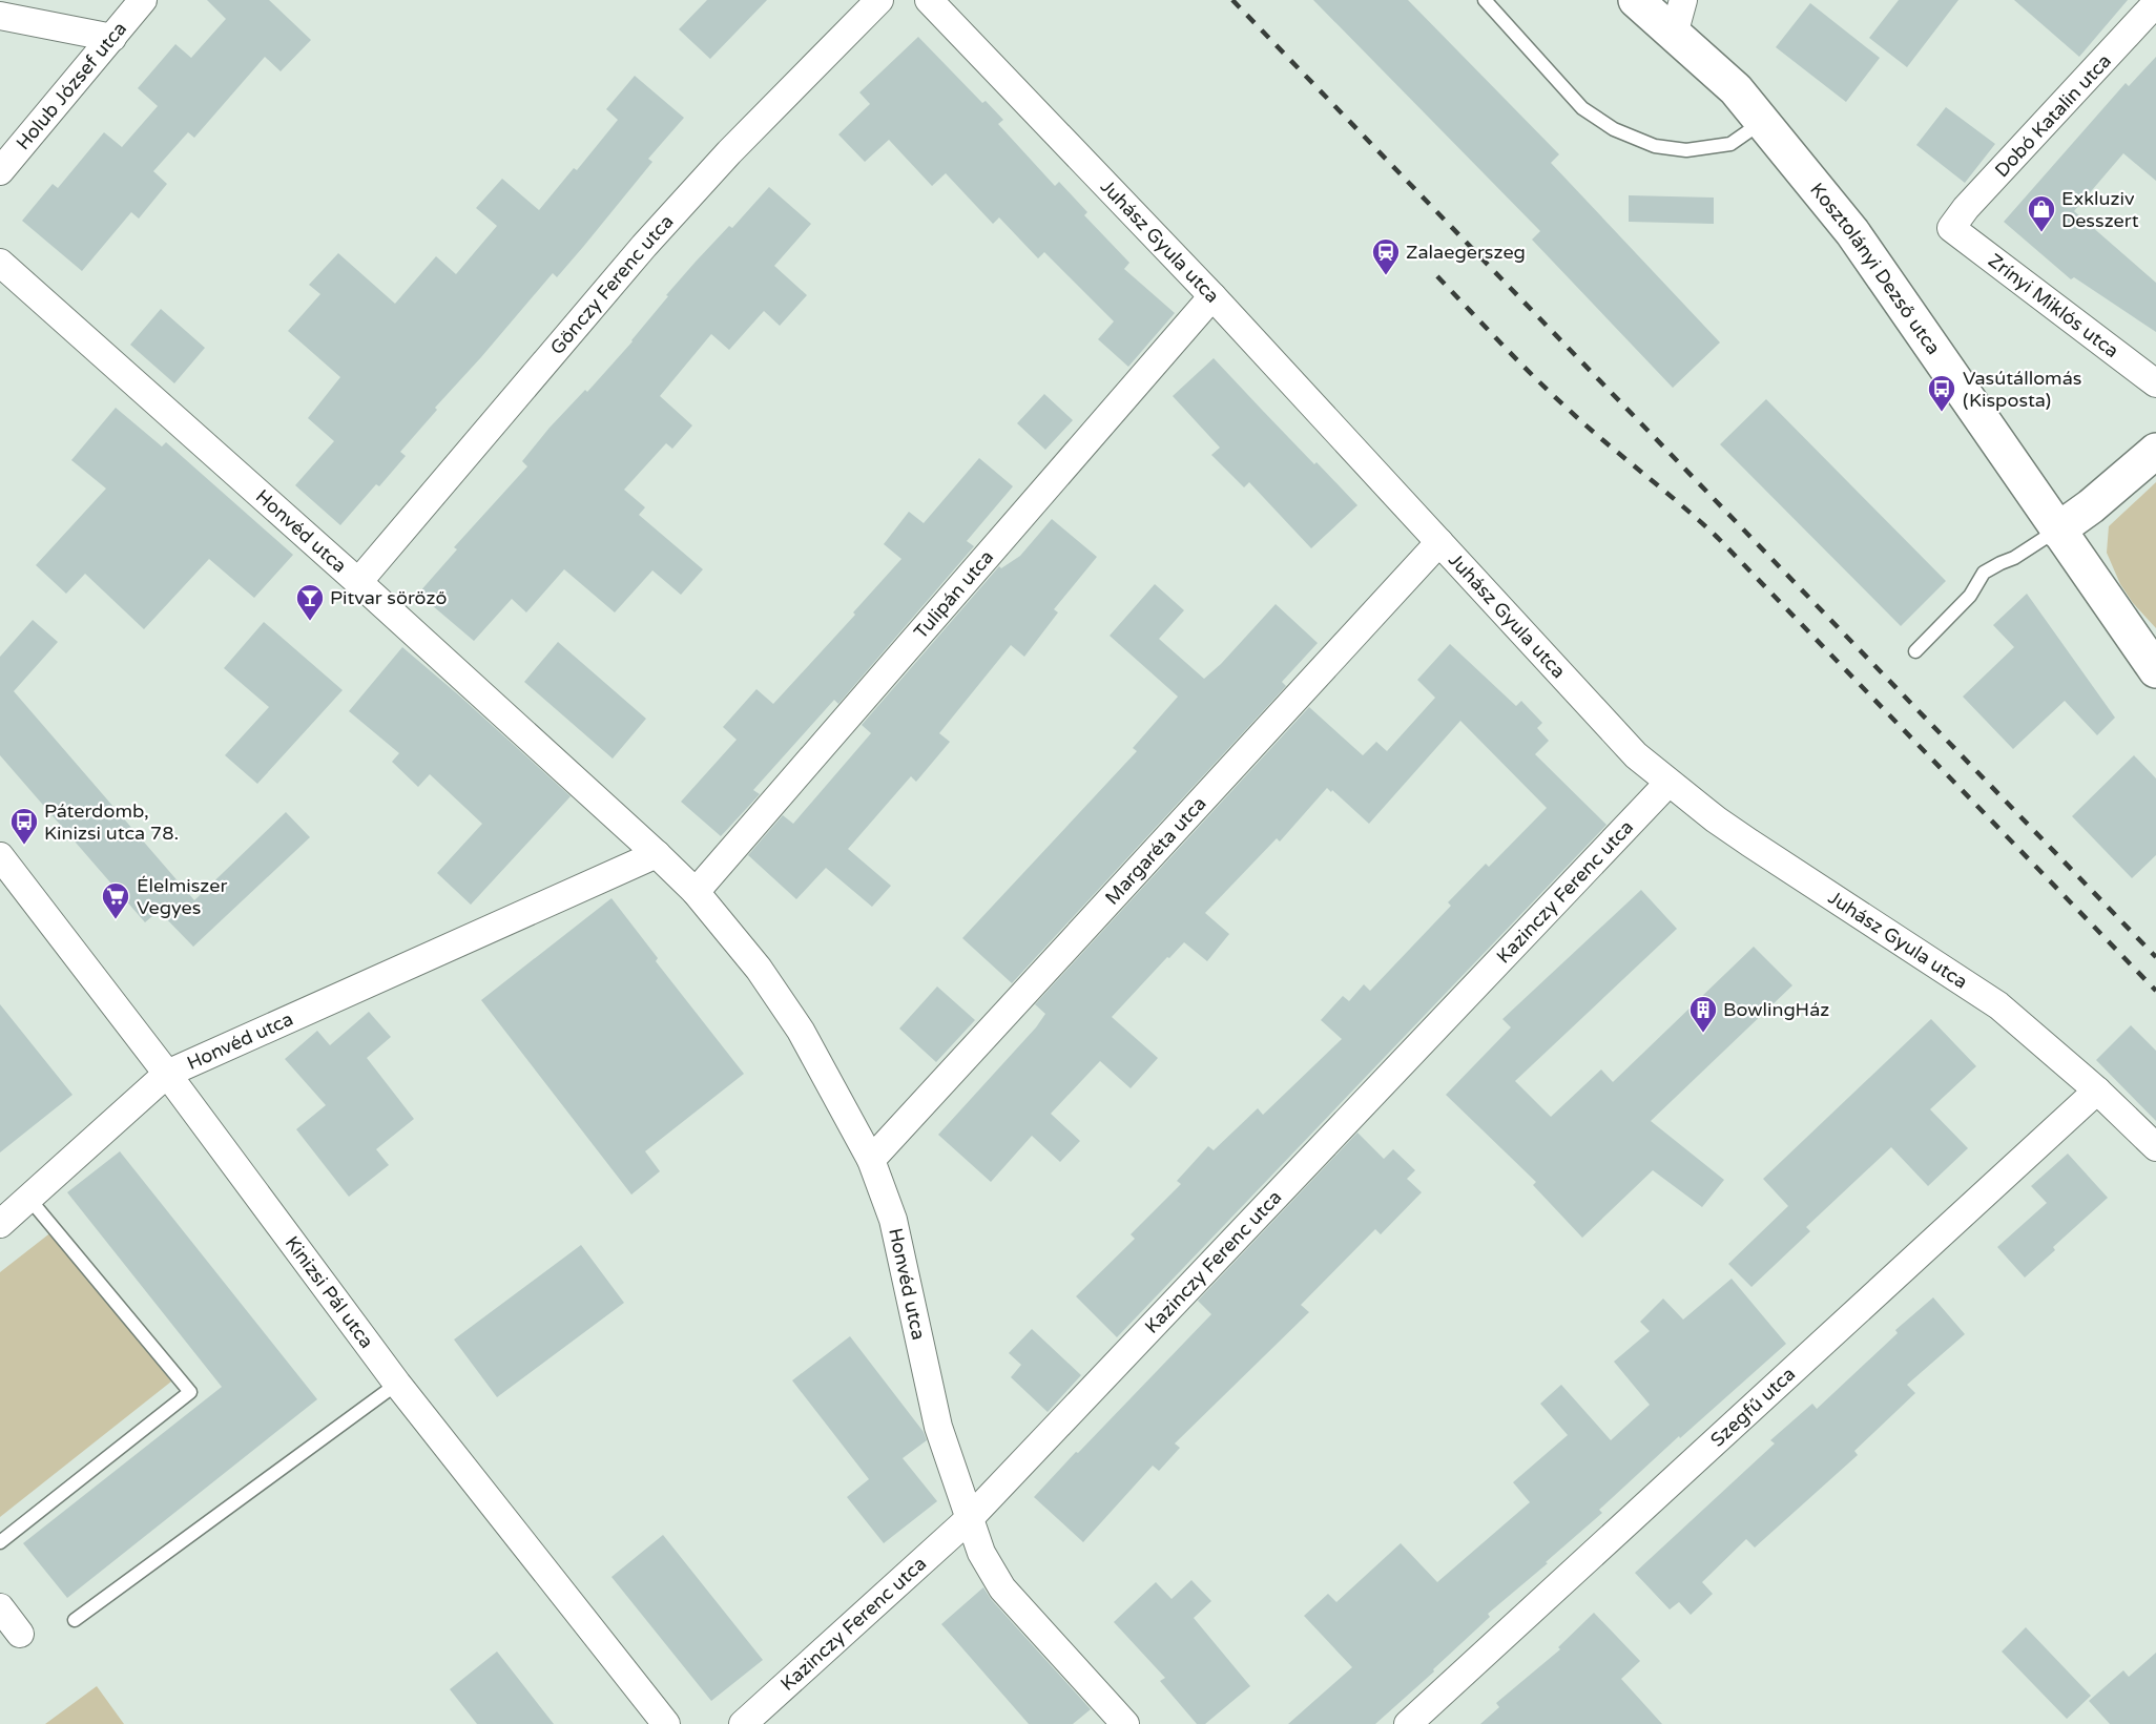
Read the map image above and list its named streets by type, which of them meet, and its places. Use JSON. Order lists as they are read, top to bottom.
{
  "streets": {
    "main road": ["Kosztolányi Dezső utca"],
    "street": [
      "Holub József utca",
      "Dobó Katalin utca",
      "Juhász Gyula utca",
      "Gönczy Ferenc utca",
      "Zrínyi Miklós utca",
      "Honvéd utca",
      "Tulipán utca",
      "Margaréta utca",
      "Kazinczy Ferenc utca",
      "Kinizsi Pál utca",
      "Szegfű utca"
    ]
  },
  "crossings": [
    ["Dobó Katalin utca", "Zrínyi Miklós utca"],
    ["Juhász Gyula utca", "Tulipán utca"],
    ["Juhász Gyula utca", "Margaréta utca"],
    ["Juhász Gyula utca", "Kazinczy Ferenc utca"],
    ["Juhász Gyula utca", "Szegfű utca"],
    ["Gönczy Ferenc utca", "Honvéd utca"],
    ["Honvéd utca", "Tulipán utca"],
    ["Honvéd utca", "Margaréta utca"],
    ["Honvéd utca", "Kazinczy Ferenc utca"],
    ["Honvéd utca", "Kinizsi Pál utca"]
  ],
  "places": {
    "shop": ["Exkluziv Desszert"],
    "station": ["Zalaegerszeg"],
    "bus stop": ["Vasútállomás (Kisposta)", "Páterdomb, Kinizsi utca 78."],
    "bar": ["Pitvar söröző"],
    "supermarket": ["Élelmiszer Vegyes"],
    "building": ["BowlingHáz"]
  }
}
